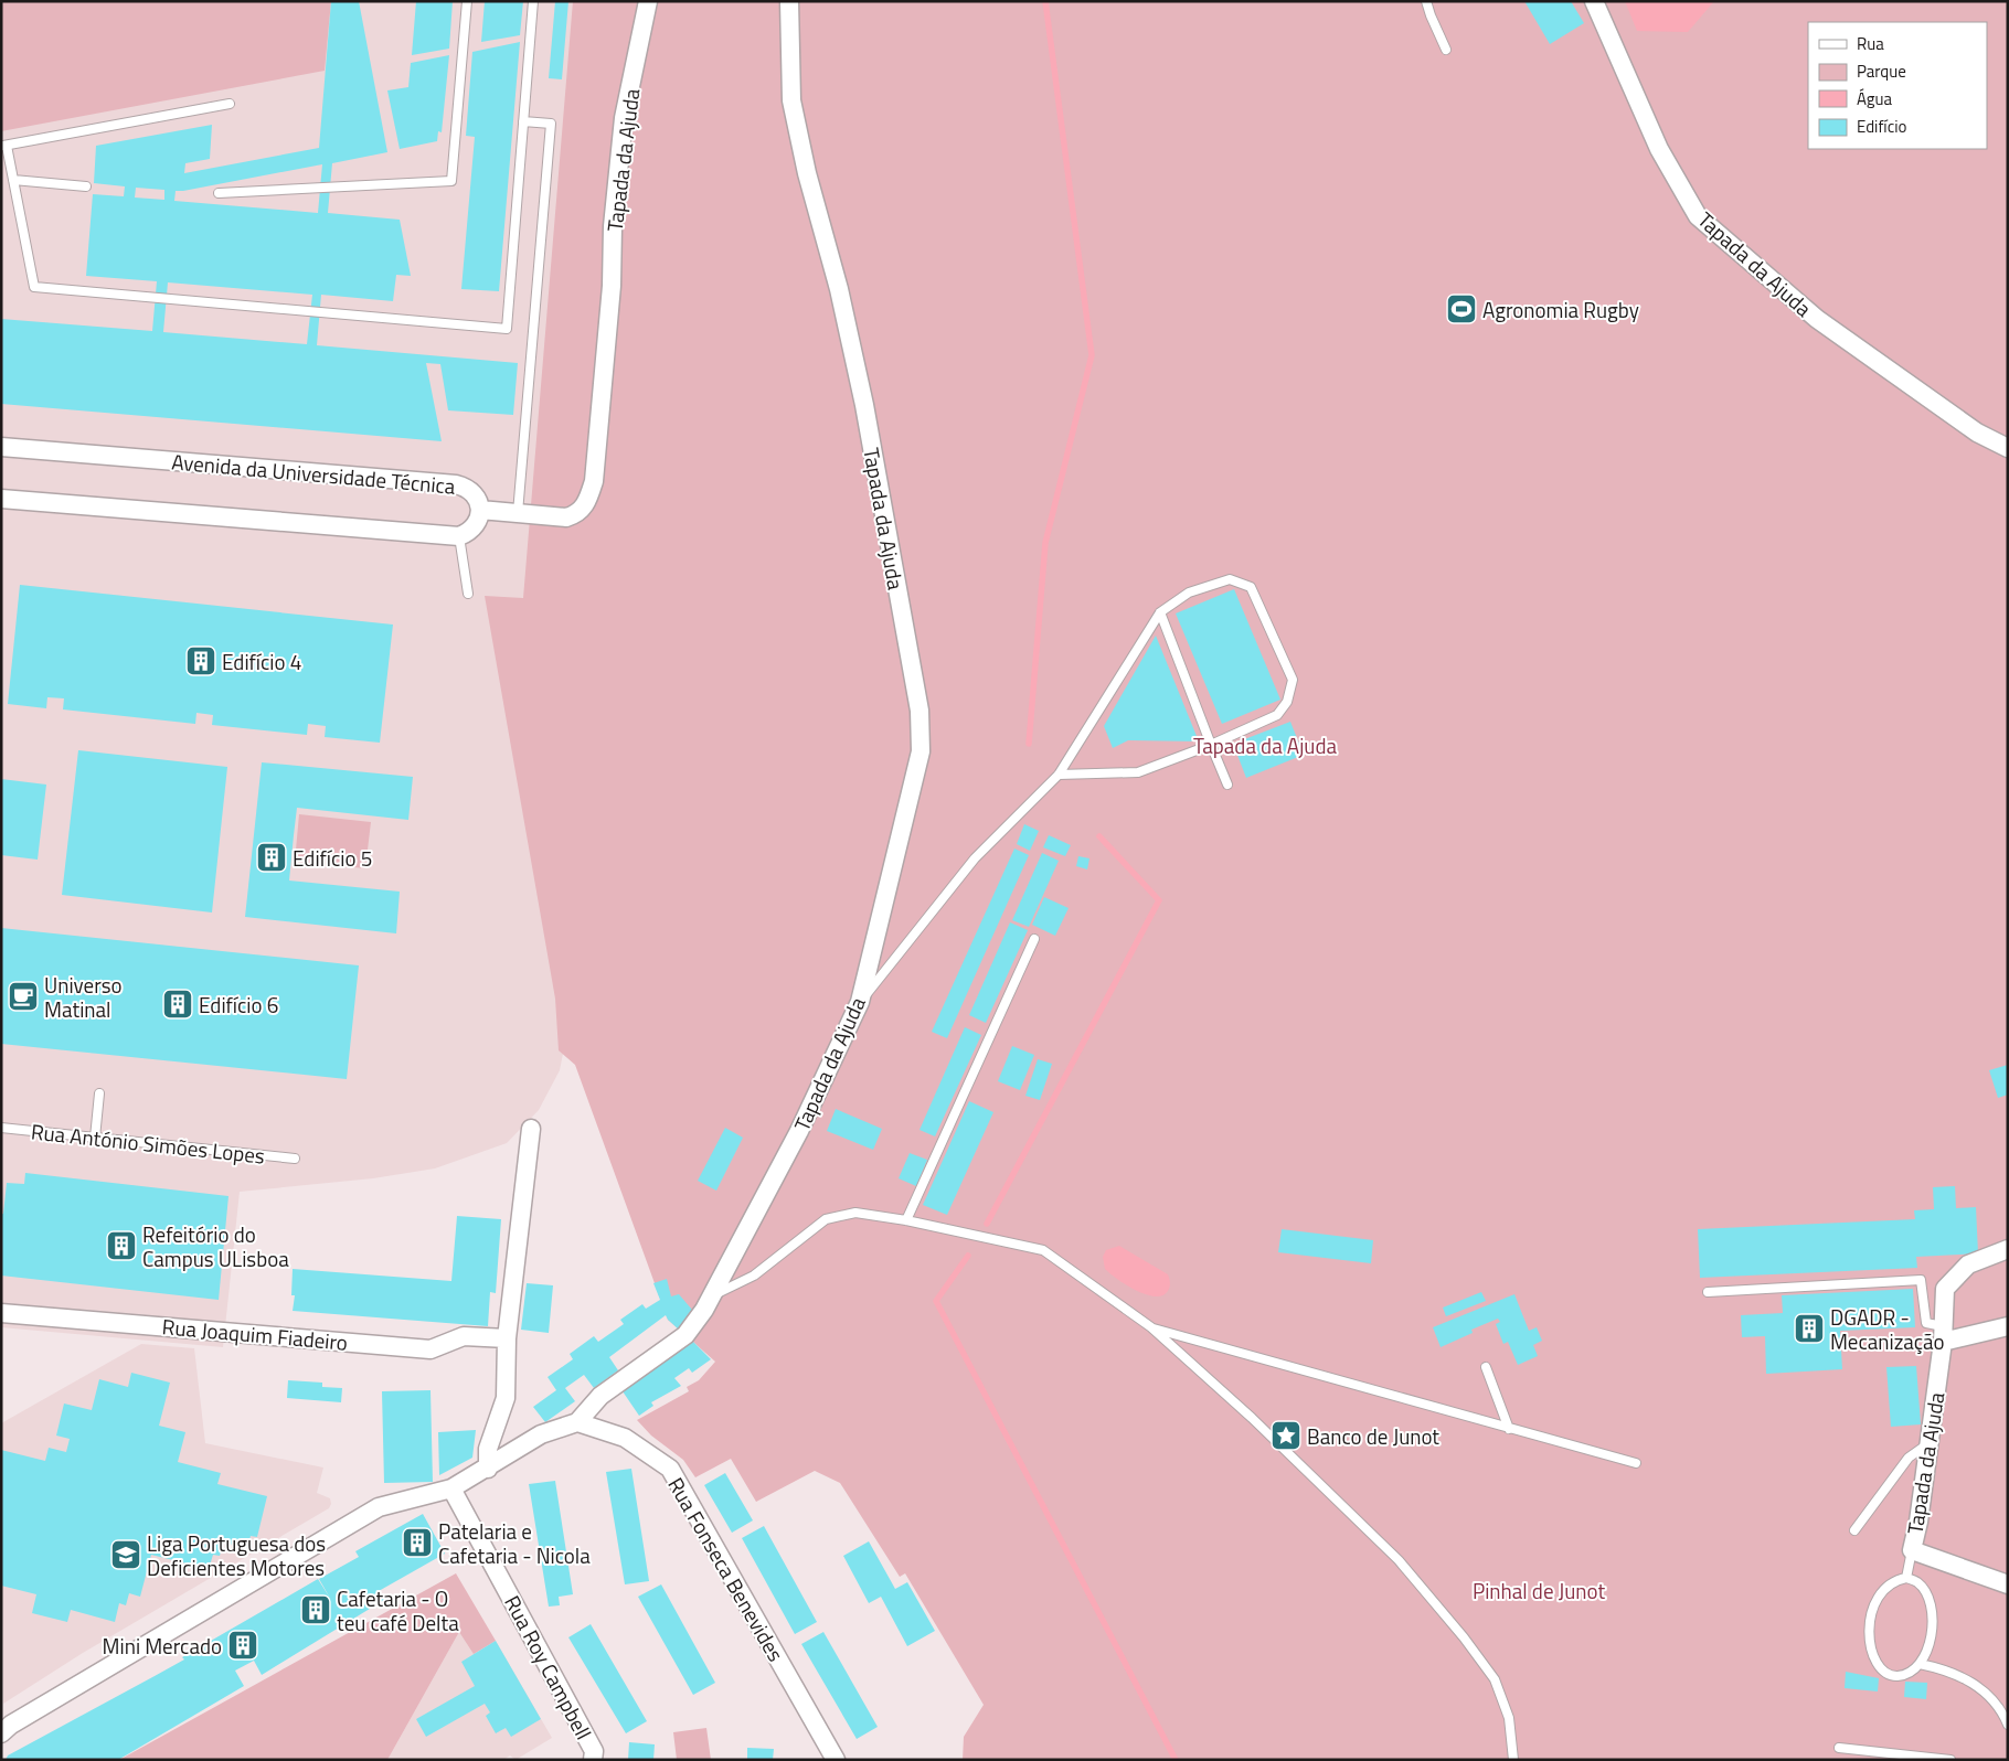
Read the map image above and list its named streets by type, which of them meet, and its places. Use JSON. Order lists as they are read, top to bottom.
{
  "streets": {
    "street": [
      "Tapada da Ajuda",
      "Avenida da Universidade Técnica",
      "Rua Joaquim Fiadeiro",
      "Rua Fonseca Benevides",
      "Rua Roy Campbell"
    ],
    "lane": ["Rua António Simões Lopes"]
  },
  "crossings": [
    ["Tapada da Ajuda", "Avenida da Universidade Técnica"],
    ["Tapada da Ajuda", "Rua Fonseca Benevides"]
  ],
  "parks": ["Tapada da Ajuda", "Pinhal de Junot"],
  "places": {
    "sports": ["Agronomia Rugby"],
    "building": [
      "Edifício 4",
      "Edifício 5",
      "Edifício 6",
      "Refeitório do Campus ULisboa",
      "DGADR - Mecanização",
      "Patelaria e Cafetaria - Nicola",
      "Cafetaria - O teu café Delta",
      "Mini Mercado"
    ],
    "cafe": ["Universo Matinal"],
    "place": ["Banco de Junot"],
    "school or university": ["Liga Portuguesa dos Deficientes Motores"]
  },
  "legend": [
    "Rua",
    "Parque",
    "Água",
    "Edifício"
  ]
}
